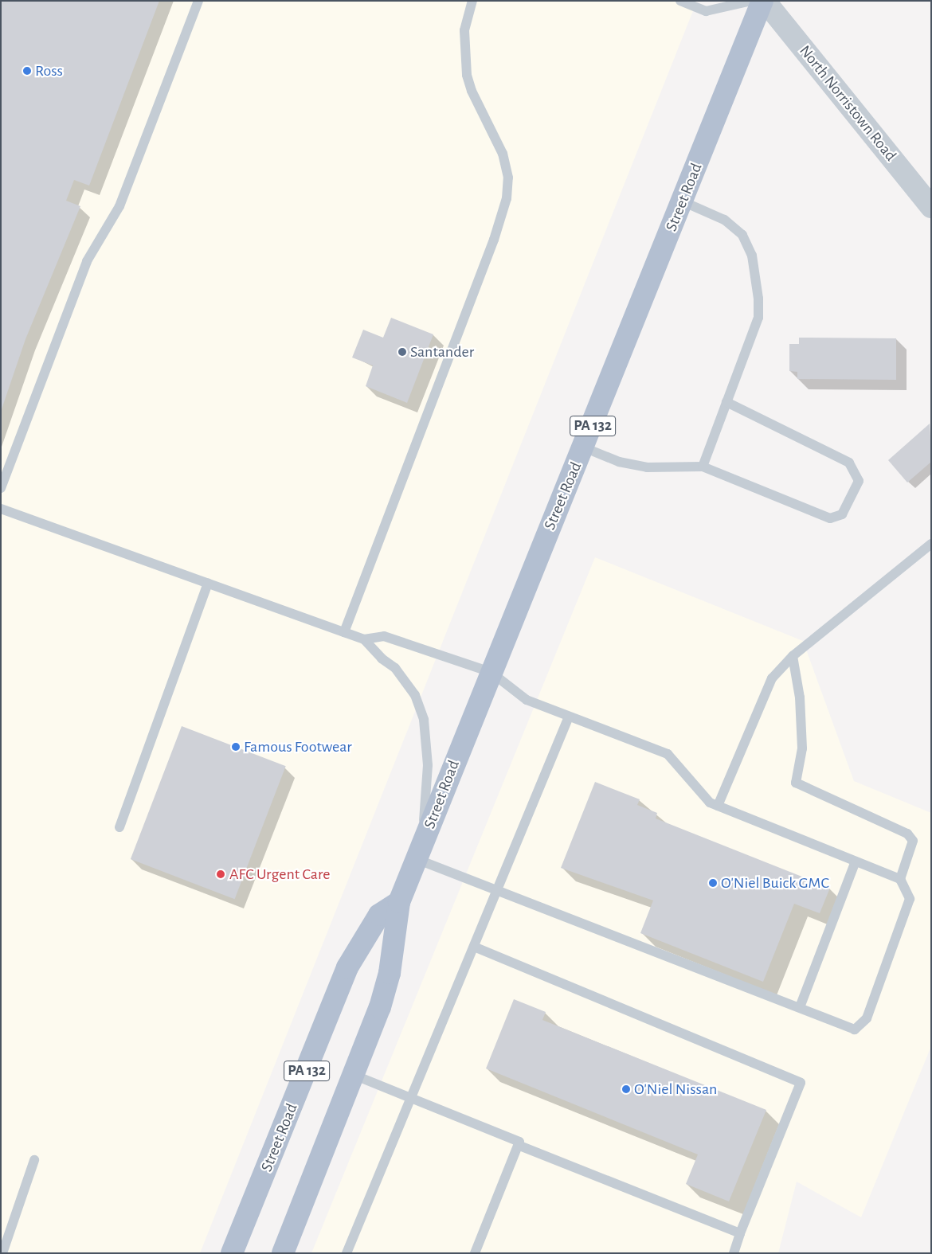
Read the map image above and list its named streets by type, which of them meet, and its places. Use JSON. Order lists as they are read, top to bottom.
{
  "streets": {
    "main road": ["Street Road", "PA 132"],
    "street": ["North Norristown Road"]
  },
  "crossings": [
    ["North Norristown Road", "Street Road"]
  ],
  "places": [
    "Ross",
    "Santander",
    "Famous Footwear",
    "AFC Urgent Care",
    "O'Niel Buick GMC",
    "O'Niel Nissan"
  ]
}
